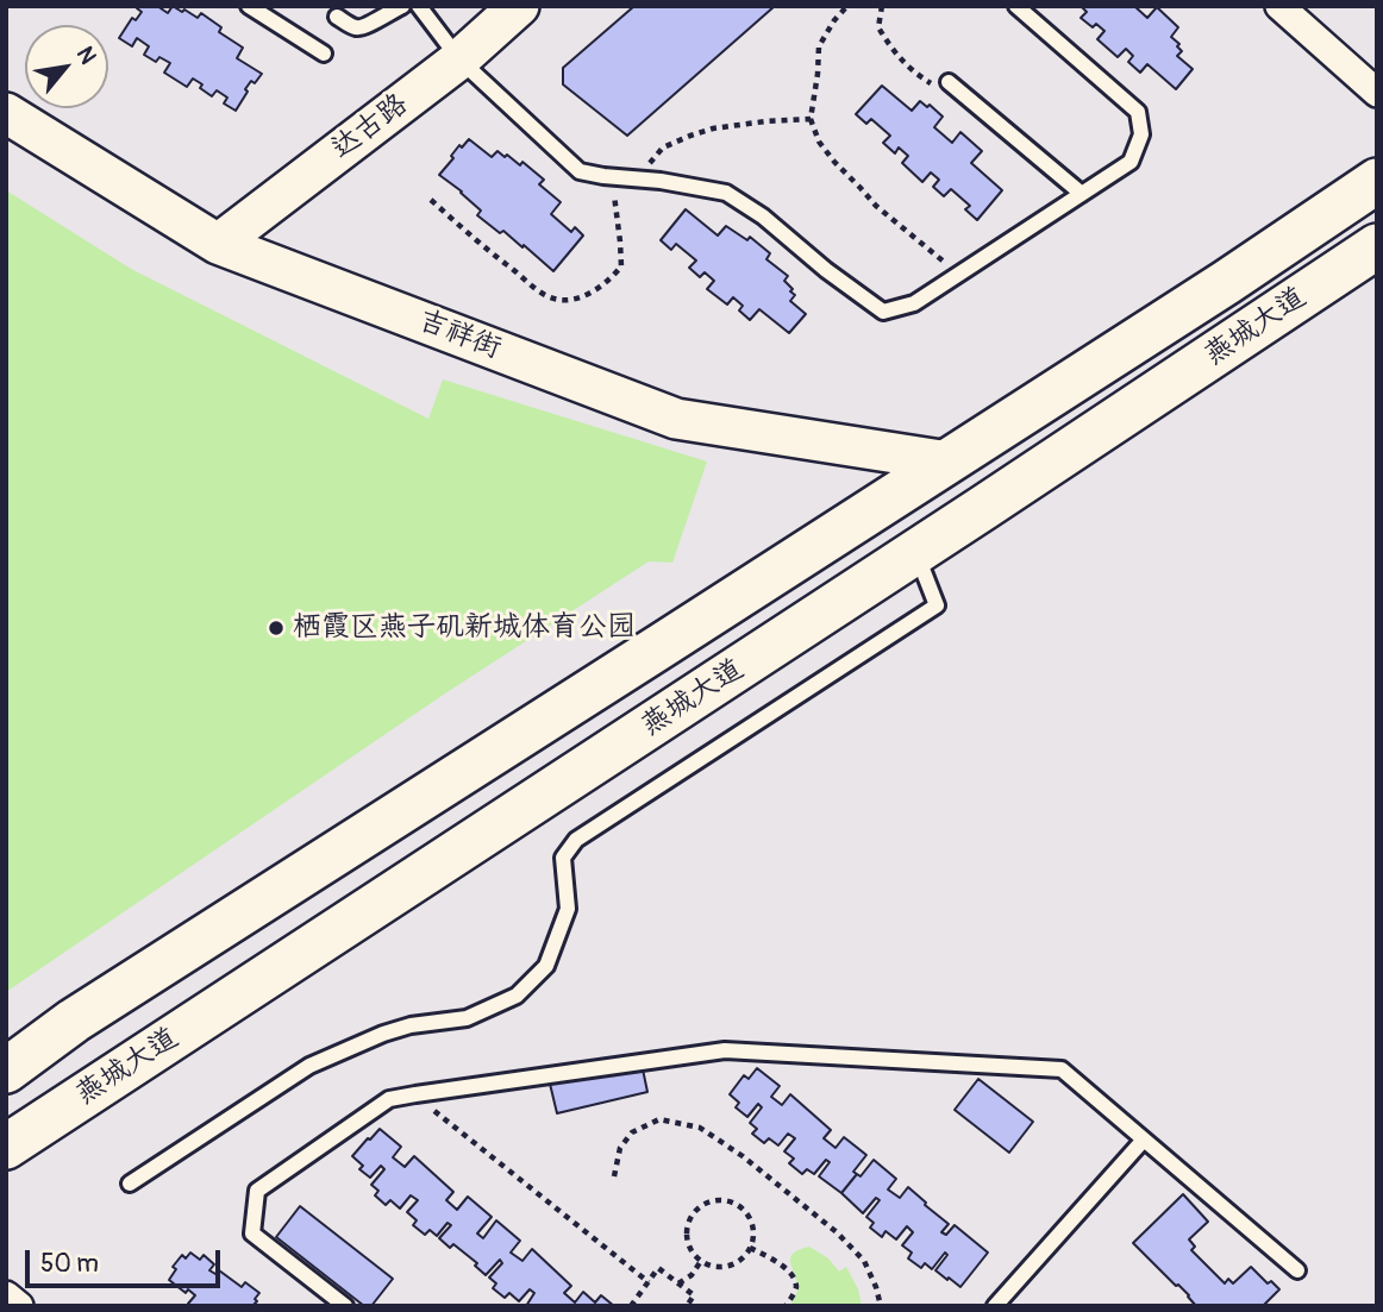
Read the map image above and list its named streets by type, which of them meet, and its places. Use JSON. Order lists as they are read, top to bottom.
{
  "streets": {
    "main road": ["燕城大道"],
    "street": ["达古路", "吉祥街"]
  },
  "crossings": [
    ["达古路", "吉祥街"],
    ["燕城大道", "吉祥街"]
  ],
  "places": ["栖霞区燕子矶新城体育公园"],
  "scale_bar": "50 m",
  "north": "top right"
}
